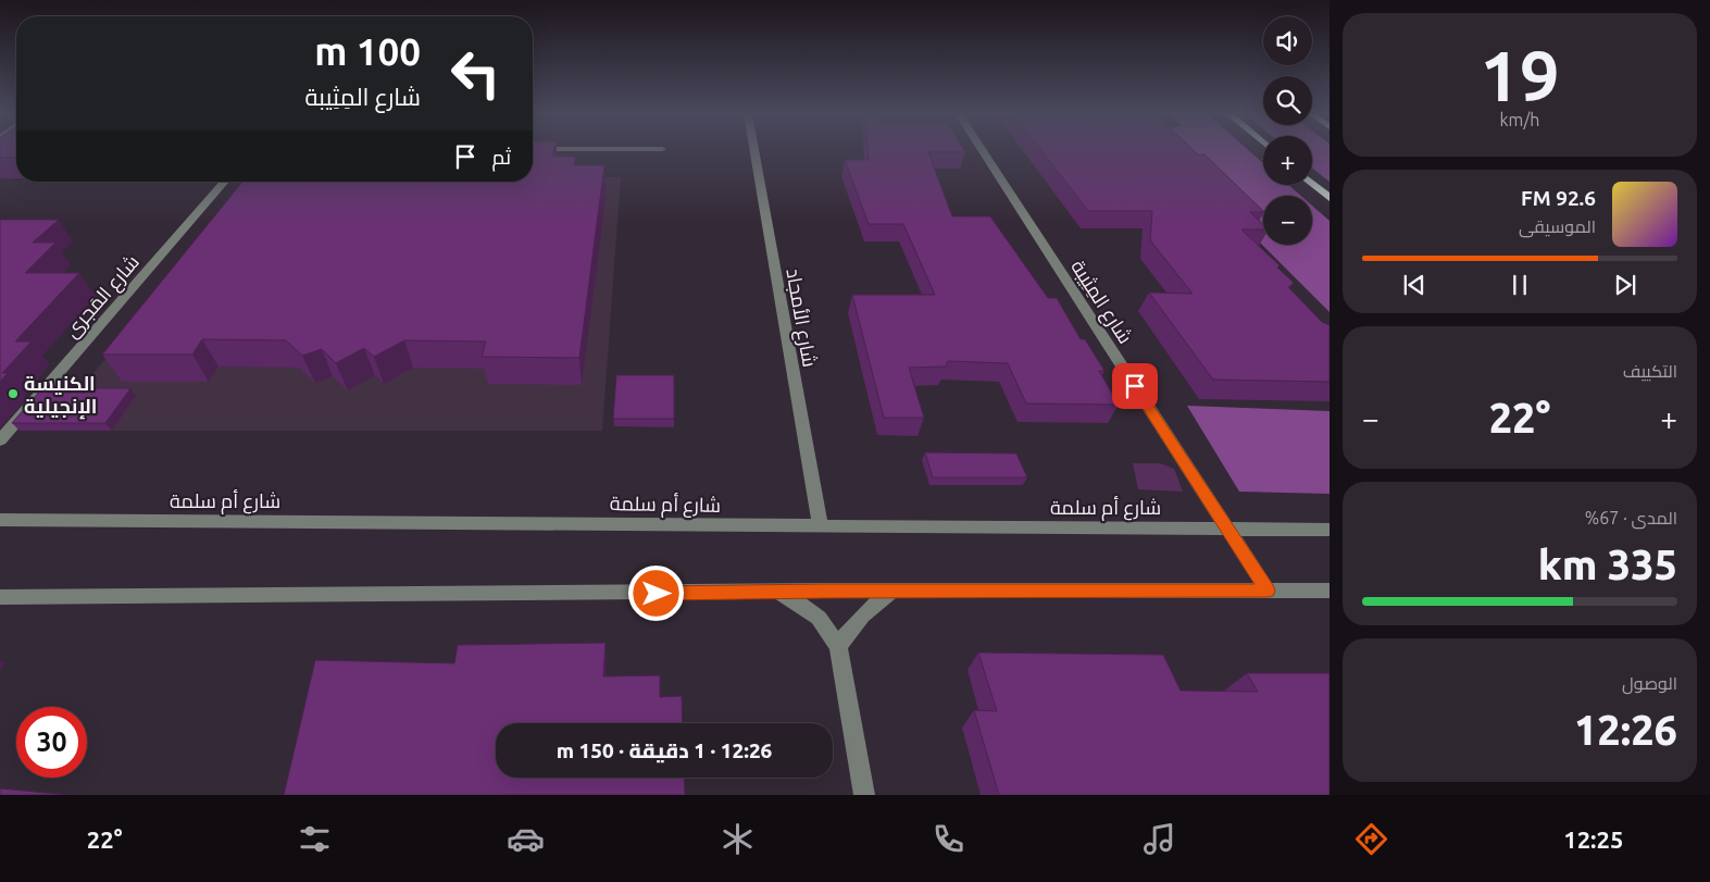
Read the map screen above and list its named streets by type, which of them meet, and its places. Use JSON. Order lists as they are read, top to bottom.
{
  "streets": {
    "street": [
      "شارع المَجرى",
      "شارع المِثِيبة",
      "شارع الأمجاد",
      "شارع أم سلمة"
    ]
  },
  "crossings": [
    ["شارع المِثِيبة", "شارع أم سلمة"],
    ["شارع الأمجاد", "شارع أم سلمة"]
  ],
  "places": ["الكنيسة الإنجيلية"],
  "page": {
    "tile": [
      ["19", "km/h"],
      "التكييف",
      ["المدى · 67%", "335 km"],
      ["الوصول", "12:26"]
    ],
    "map_buttons": ["+", "−"],
    "turn": ["100 m", "شارع المِثِيبة"],
    "then": "ثم",
    "song": ["92.6 FM", "الموسيقى"],
    "heat": ["−", "22°", "+"],
    "limit": "30",
    "trip": "12:26 · 1 دقيقة · 150 m",
    "tabs": ["12:25", "22°"]
  }
}
